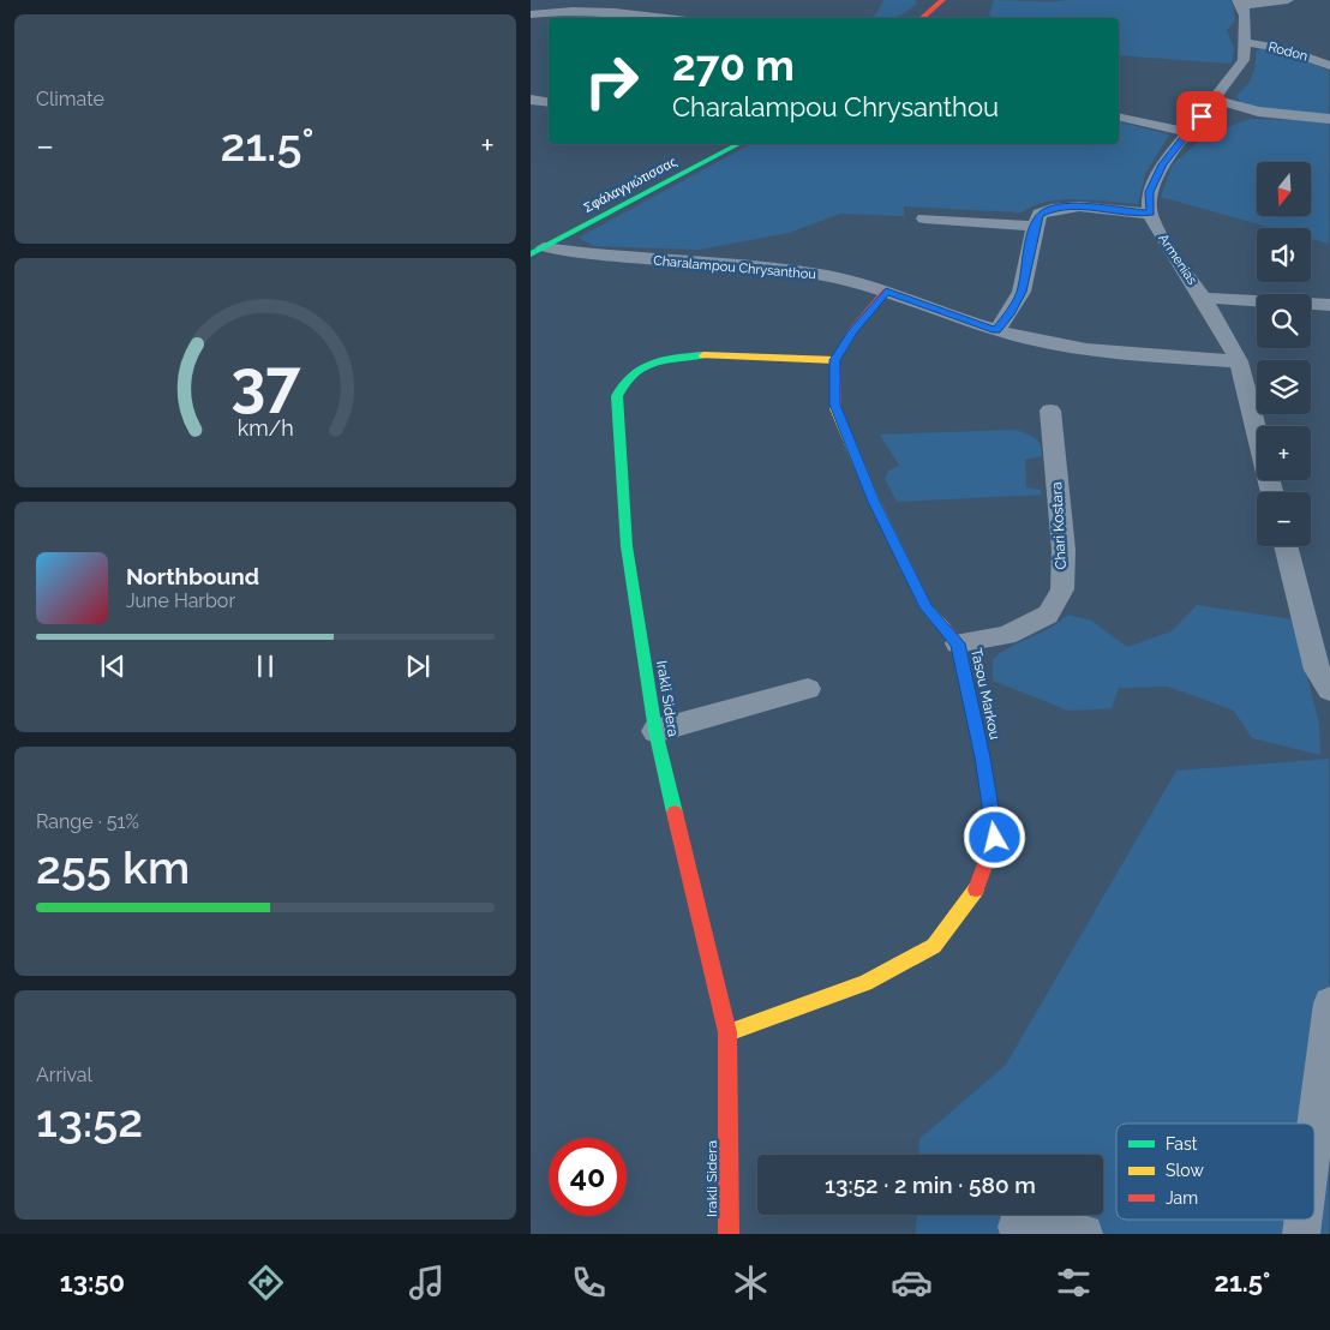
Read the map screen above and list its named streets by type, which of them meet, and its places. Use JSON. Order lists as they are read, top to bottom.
{
  "streets": {
    "street": [
      "Rodon",
      "Σφάλαγγιώτισσας",
      "Armenias",
      "Charalampou Chrysanthou",
      "Chari Kostara",
      "Tasou Markou",
      "Irakli Sidera"
    ]
  },
  "crossings": [
    ["Σφάλαγγιώτισσας", "Charalampou Chrysanthou"],
    ["Armenias", "Charalampou Chrysanthou"],
    ["Charalampou Chrysanthou", "Tasou Markou"],
    ["Chari Kostara", "Tasou Markou"],
    ["Tasou Markou", "Irakli Sidera"]
  ],
  "legend": ["Fast", "Slow", "Jam"],
  "north": "bottom",
  "page": {
    "tile": [
      "Climate",
      ["Range · 51%", "255 km"],
      ["Arrival", "13:52"]
    ],
    "turn": ["270 m", "Charalampou Chrysanthou"],
    "heat": ["−", "21.5°", "+"],
    "map_buttons": ["+", "−"],
    "song": ["Northbound", "June Harbor"],
    "limit": "40",
    "trip": "13:52 · 2 min · 580 m",
    "tabs": ["13:50", "21.5°"],
    "gauge": ["37", "km/h"]
  }
}
